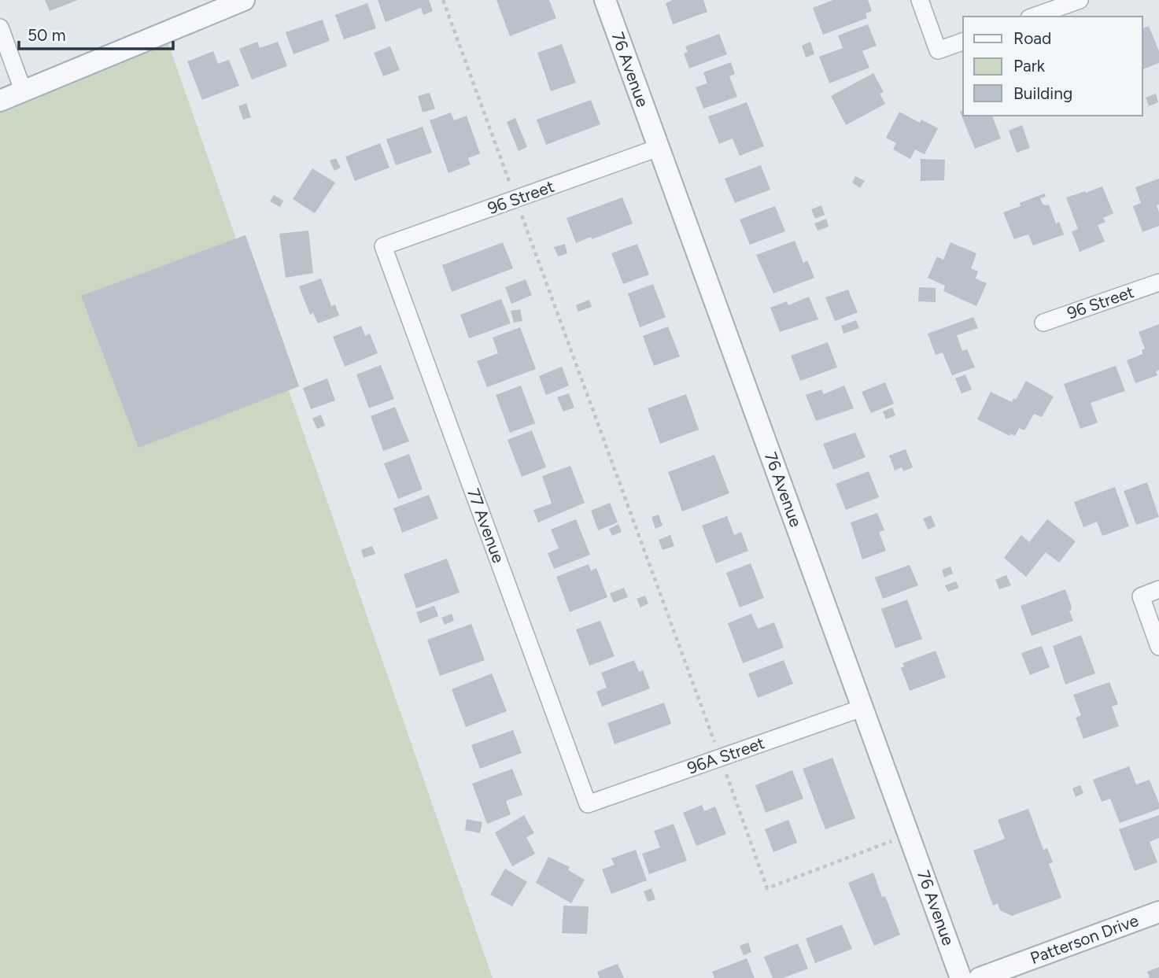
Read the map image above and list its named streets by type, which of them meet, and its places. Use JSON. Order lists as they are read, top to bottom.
{
  "streets": {
    "street": [
      "76 Avenue",
      "96 Street",
      "77 Avenue",
      "96A Street",
      "Patterson Drive"
    ]
  },
  "crossings": [
    ["76 Avenue", "96 Street"],
    ["76 Avenue", "96A Street"],
    ["96 Street", "77 Avenue"],
    ["77 Avenue", "96A Street"]
  ],
  "legend": ["Road", "Park", "Building"],
  "scale_bar": "50 m"
}
